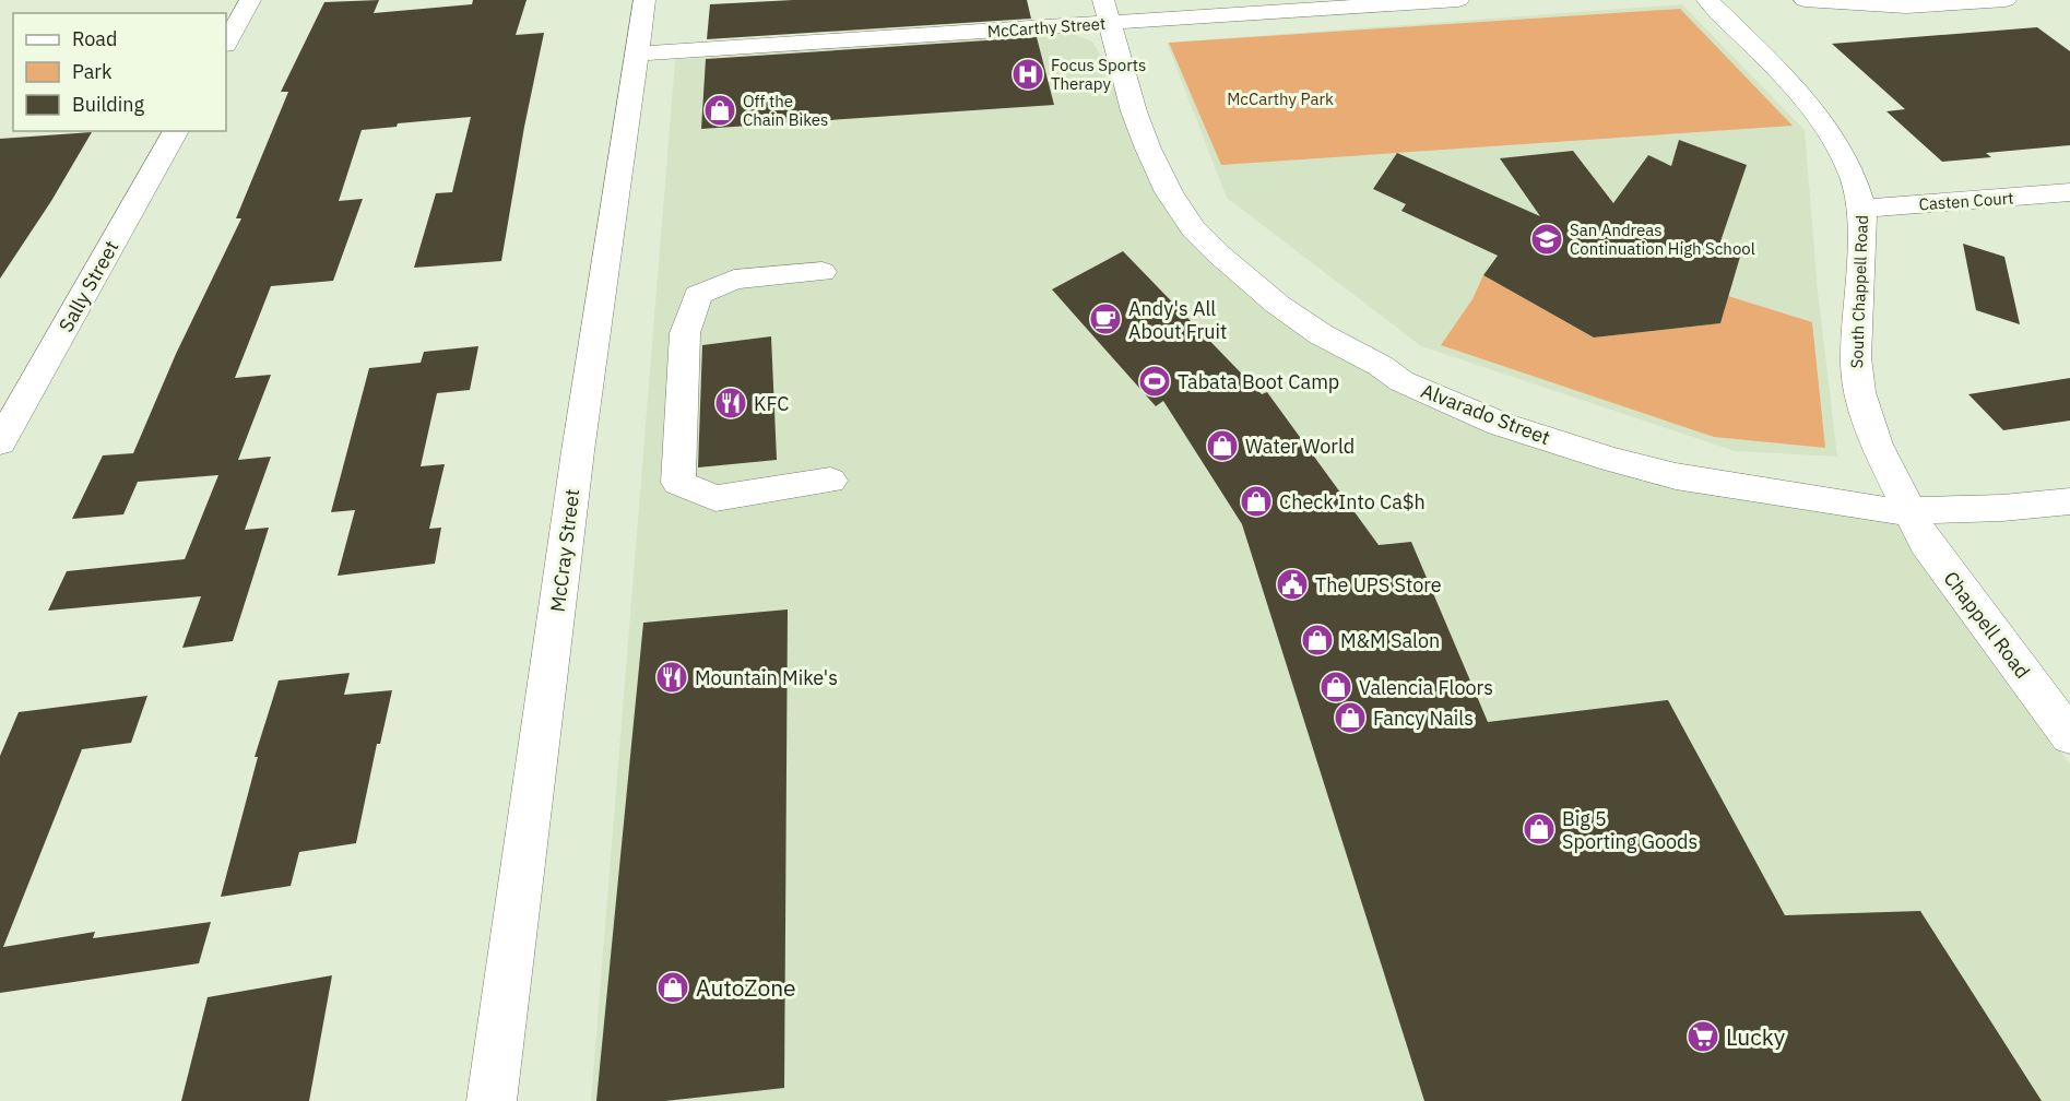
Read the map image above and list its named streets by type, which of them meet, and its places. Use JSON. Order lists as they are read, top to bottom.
{
  "streets": {
    "street": [
      "McCarthy Street",
      "Casten Court",
      "Sally Street",
      "South Chappell Road",
      "Alvarado Street",
      "McCray Street",
      "Chappell Road"
    ]
  },
  "crossings": [
    ["McCarthy Street", "Alvarado Street"],
    ["McCarthy Street", "McCray Street"],
    ["Casten Court", "South Chappell Road"],
    ["South Chappell Road", "Alvarado Street"],
    ["South Chappell Road", "Chappell Road"],
    ["Alvarado Street", "Chappell Road"]
  ],
  "parks": ["McCarthy Park"],
  "places": {
    "hospital": ["Focus Sports Therapy"],
    "shop": [
      "Off the Chain Bikes",
      "Water World",
      "Check Into Ca$h",
      "M&M Salon",
      "Valencia Floors",
      "Fancy Nails",
      "Big 5 Sporting Goods",
      "AutoZone"
    ],
    "school or university": ["San Andreas Continuation High School"],
    "cafe": ["Andy's All About Fruit"],
    "sports": ["Tabata Boot Camp"],
    "restaurant": ["KFC", "Mountain Mike's"],
    "public building": ["The UPS Store"],
    "supermarket": ["Lucky"]
  },
  "legend": ["Road", "Park", "Building"]
}
